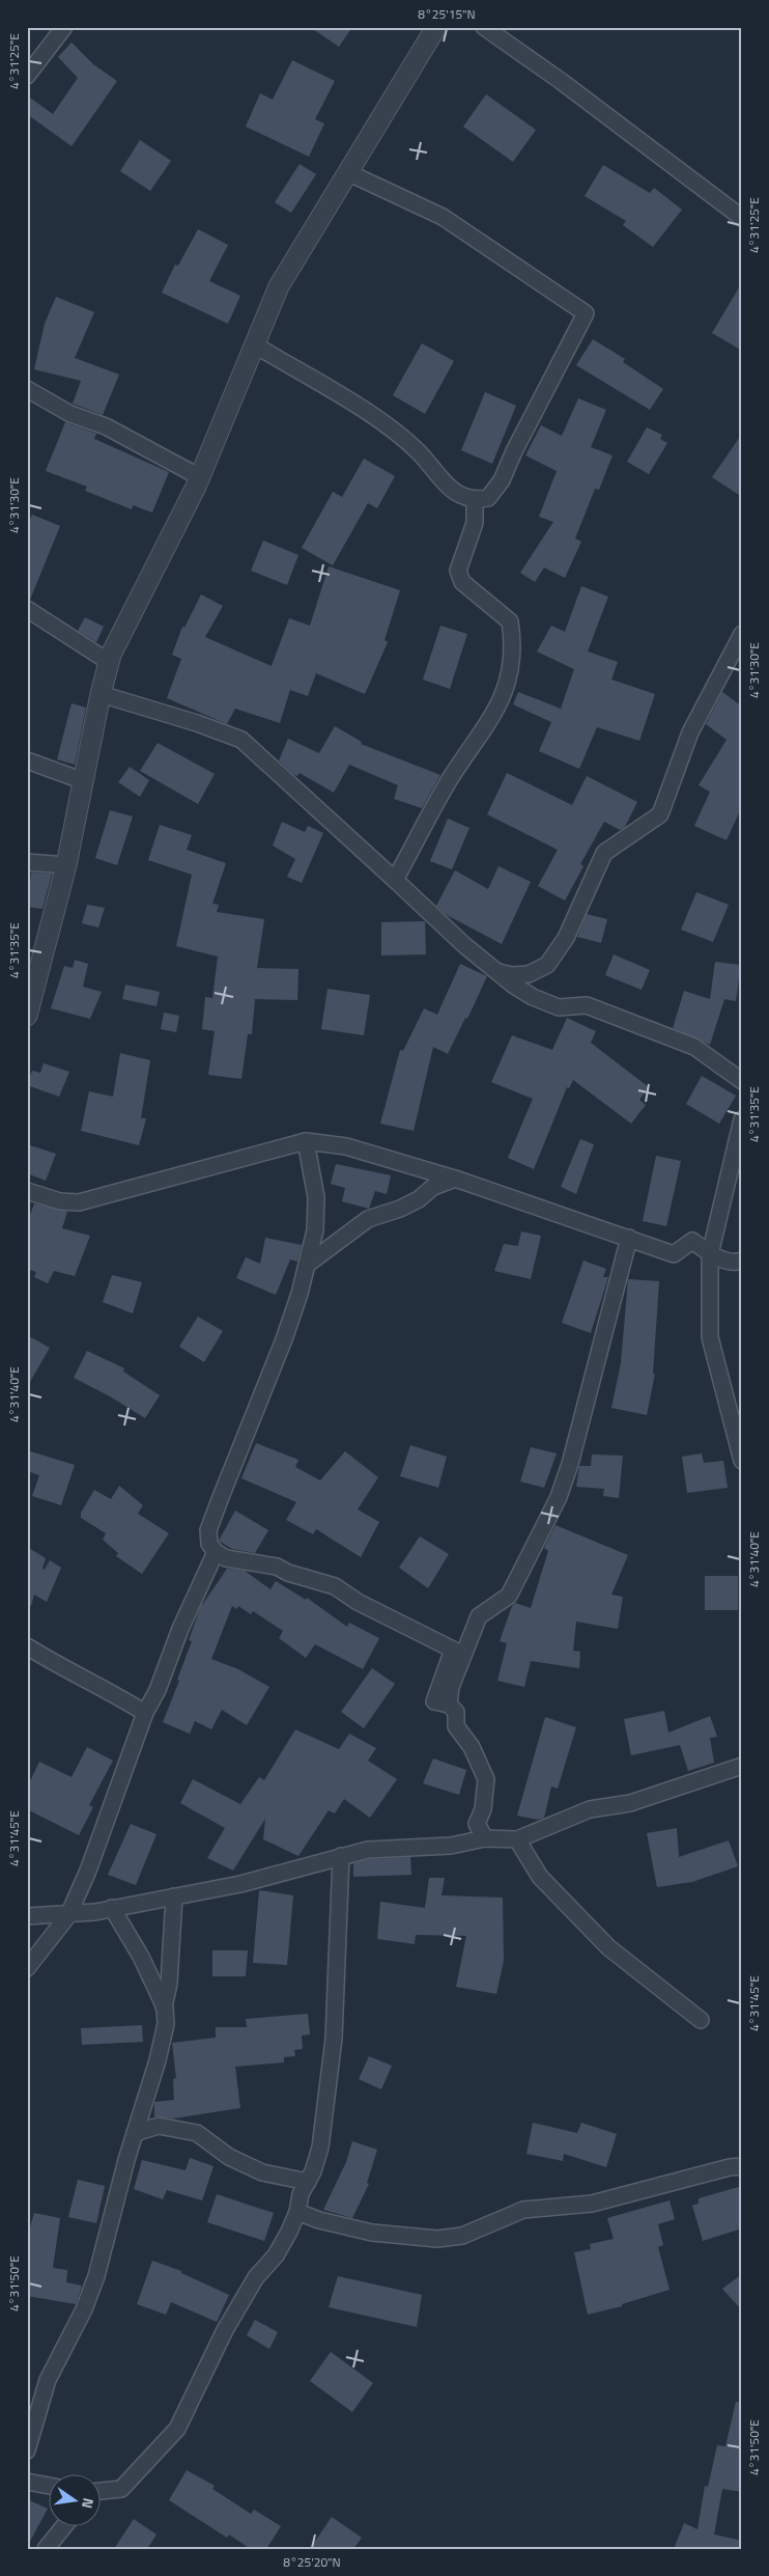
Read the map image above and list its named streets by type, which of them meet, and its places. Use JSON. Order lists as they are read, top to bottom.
{
  "north": "right",
  "coordinates": [
    "8°25'15\"N",
    "4°31'25\"E",
    "4°31'30\"E",
    "4°31'35\"E",
    "4°31'40\"E",
    "4°31'45\"E",
    "4°31'50\"E",
    "8°25'20\"N"
  ]
}
